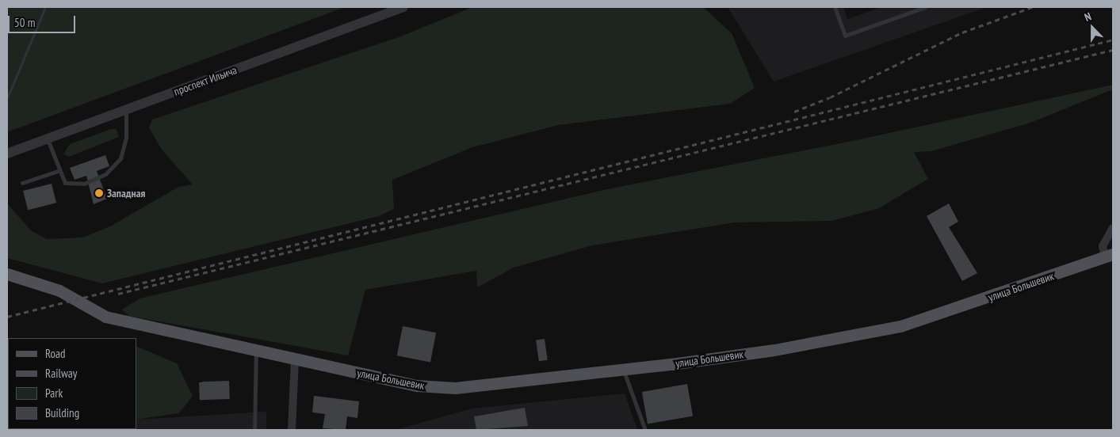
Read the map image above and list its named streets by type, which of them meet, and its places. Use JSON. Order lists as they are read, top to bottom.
{
  "streets": {
    "main road": ["улица Большевик"],
    "street": ["проспект Ильича"]
  },
  "places": ["Западная"],
  "legend": [
    "Road",
    "Railway",
    "Park",
    "Building"
  ],
  "scale_bar": "50 m",
  "north": "top"
}
